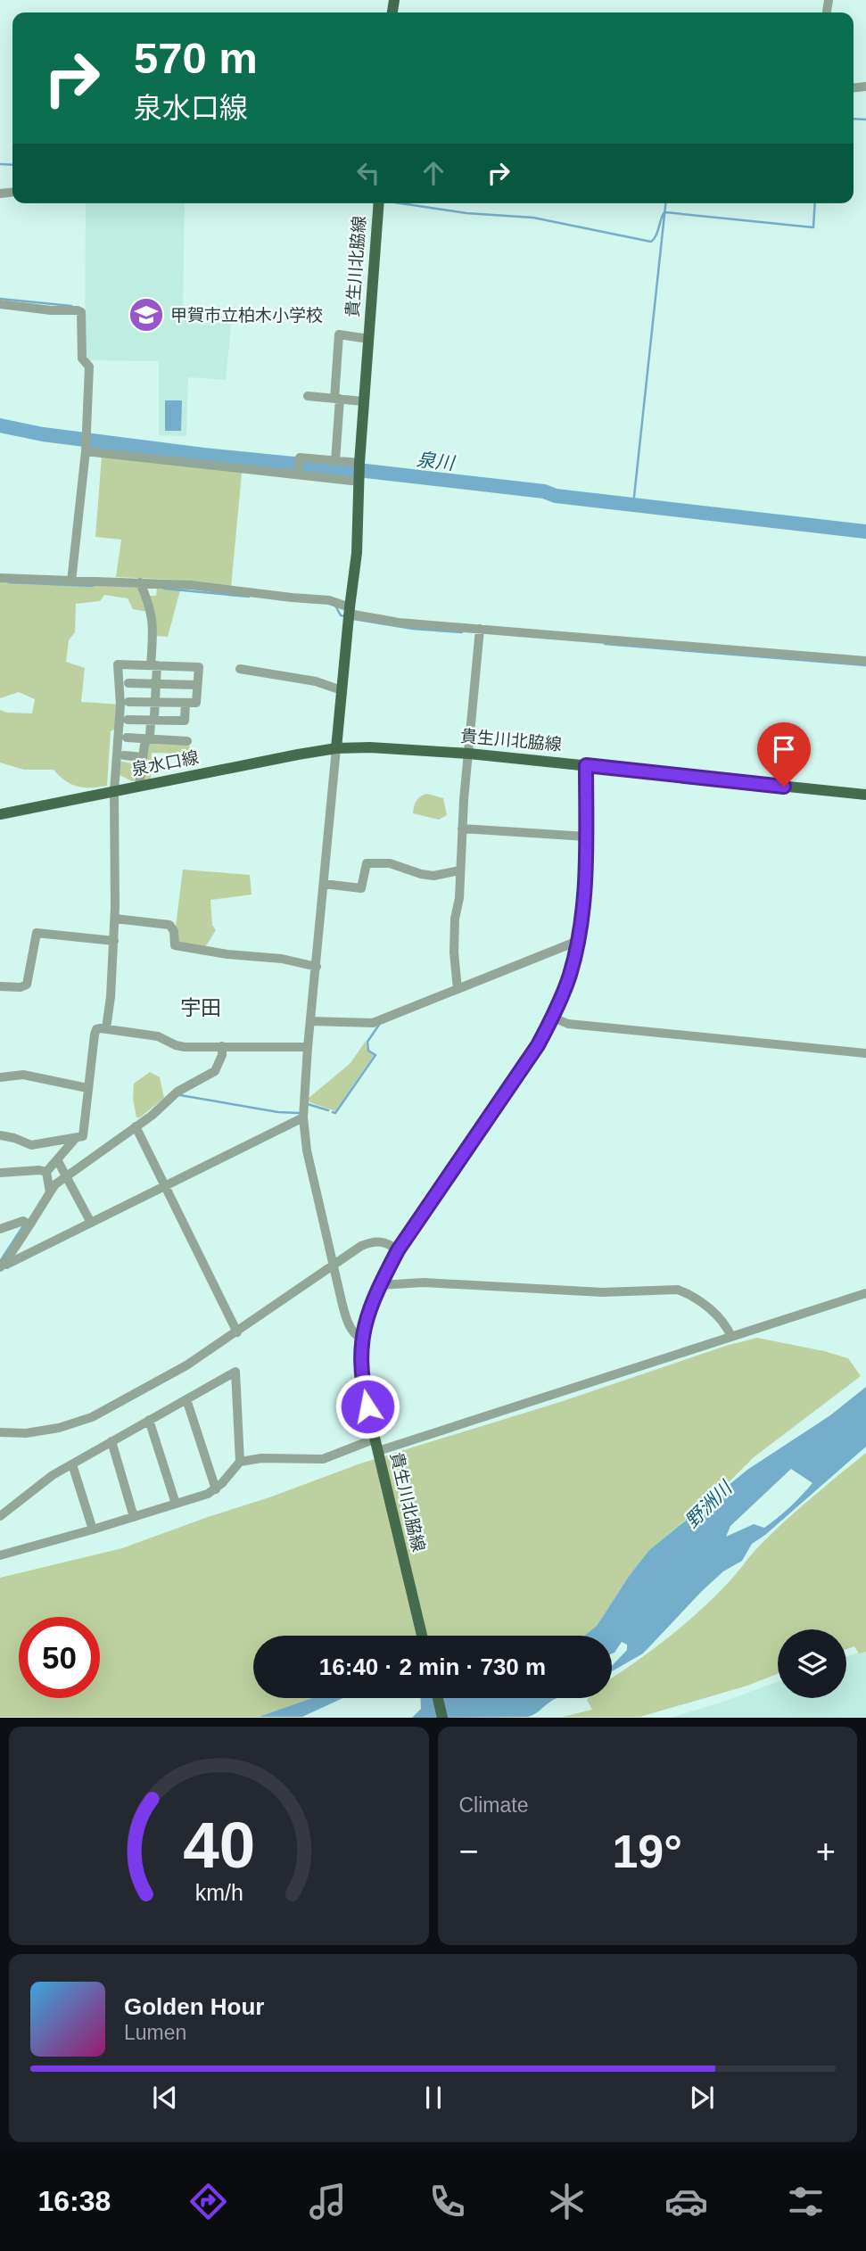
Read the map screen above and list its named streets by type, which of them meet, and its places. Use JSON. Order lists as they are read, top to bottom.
{
  "streets": {
    "main road": ["貴生川北脇線", "泉水口線"]
  },
  "crossings": [
    ["貴生川北脇線", "泉水口線"]
  ],
  "districts": ["宇田"],
  "water": ["泉川", "野洲川"],
  "places": {
    "school or university": ["甲賀市立柏木小学校"]
  },
  "page": {
    "turn": ["570 m", "泉水口線"],
    "limit": "50",
    "trip": "16:40 · 2 min · 730 m",
    "tile": "Climate",
    "heat": ["−", "19°", "+"],
    "song": ["Golden Hour", "Lumen"],
    "tabs": "16:38",
    "gauge": ["40", "km/h"]
  }
}
